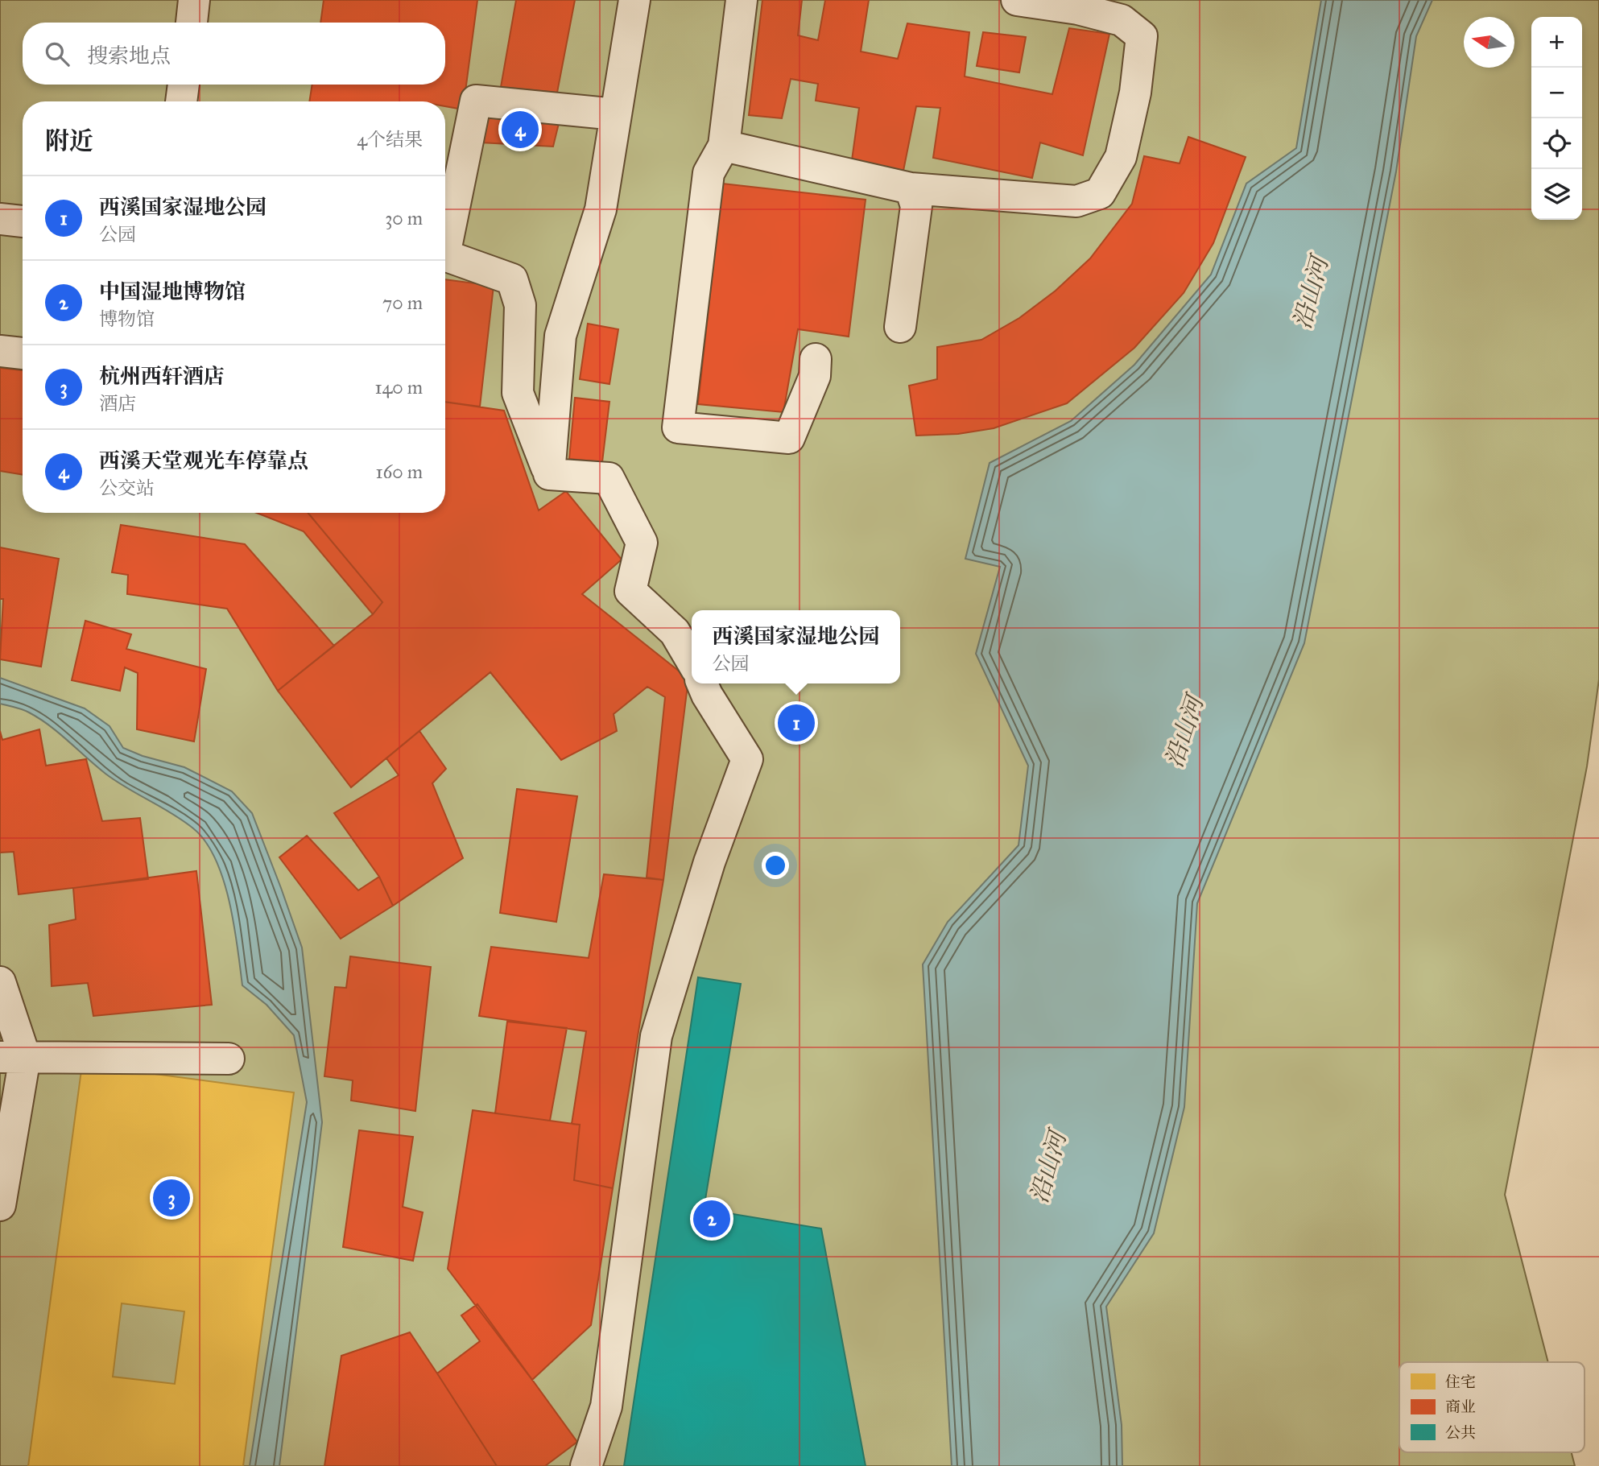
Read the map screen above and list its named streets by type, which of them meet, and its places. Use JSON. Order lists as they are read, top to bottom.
{
  "water": ["沿山河"],
  "legend": ["住宅", "商业", "公共"],
  "north": "left",
  "page": {
    "map_buttons": ["+", "−"],
    "search": "搜索地点",
    "heading": ["附近", "4个结果"],
    "pins": [
      "4",
      "1",
      "3",
      "2"
    ],
    "list": [
      {
        "mark": "1",
        "name": "西溪国家湿地公园",
        "note": "公园",
        "value": "30 m"
      },
      {
        "mark": "2",
        "name": "中国湿地博物馆",
        "note": "博物馆",
        "value": "70 m"
      },
      {
        "mark": "3",
        "name": "杭州西轩酒店",
        "note": "酒店",
        "value": "140 m"
      },
      {
        "mark": "4",
        "name": "西溪天堂观光车停靠点",
        "note": "公交站",
        "value": "160 m"
      }
    ],
    "popup": ["西溪国家湿地公园", "公园"]
  }
}
